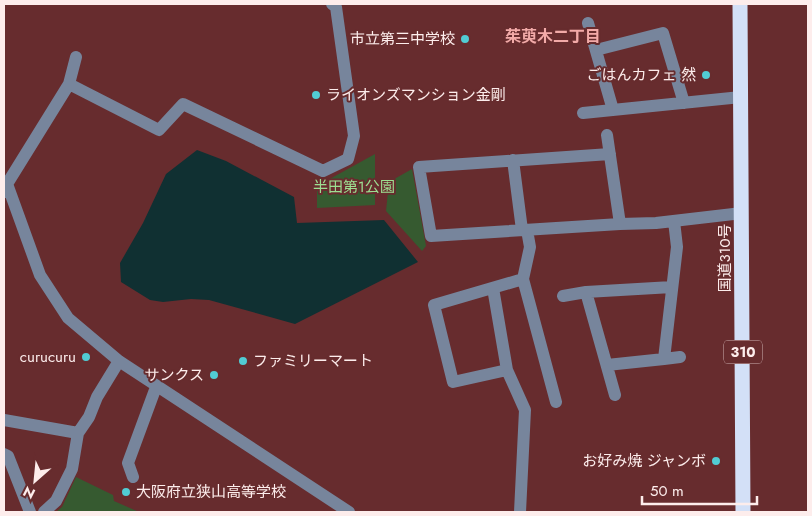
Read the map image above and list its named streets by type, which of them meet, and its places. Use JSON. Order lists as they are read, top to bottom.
{
  "streets": {
    "highway": ["国道310号", "310"]
  },
  "districts": ["茱萸木二丁目"],
  "parks": ["半田第1公園"],
  "places": [
    "市立第三中学校",
    "ごはんカフェ 然",
    "ライオンズマンション金剛",
    "curucuru",
    "ファミリーマート",
    "サンクス",
    "お好み焼 ジャンボ",
    "大阪府立狭山高等学校"
  ],
  "scale_bar": "50 m",
  "north": "bottom left"
}
